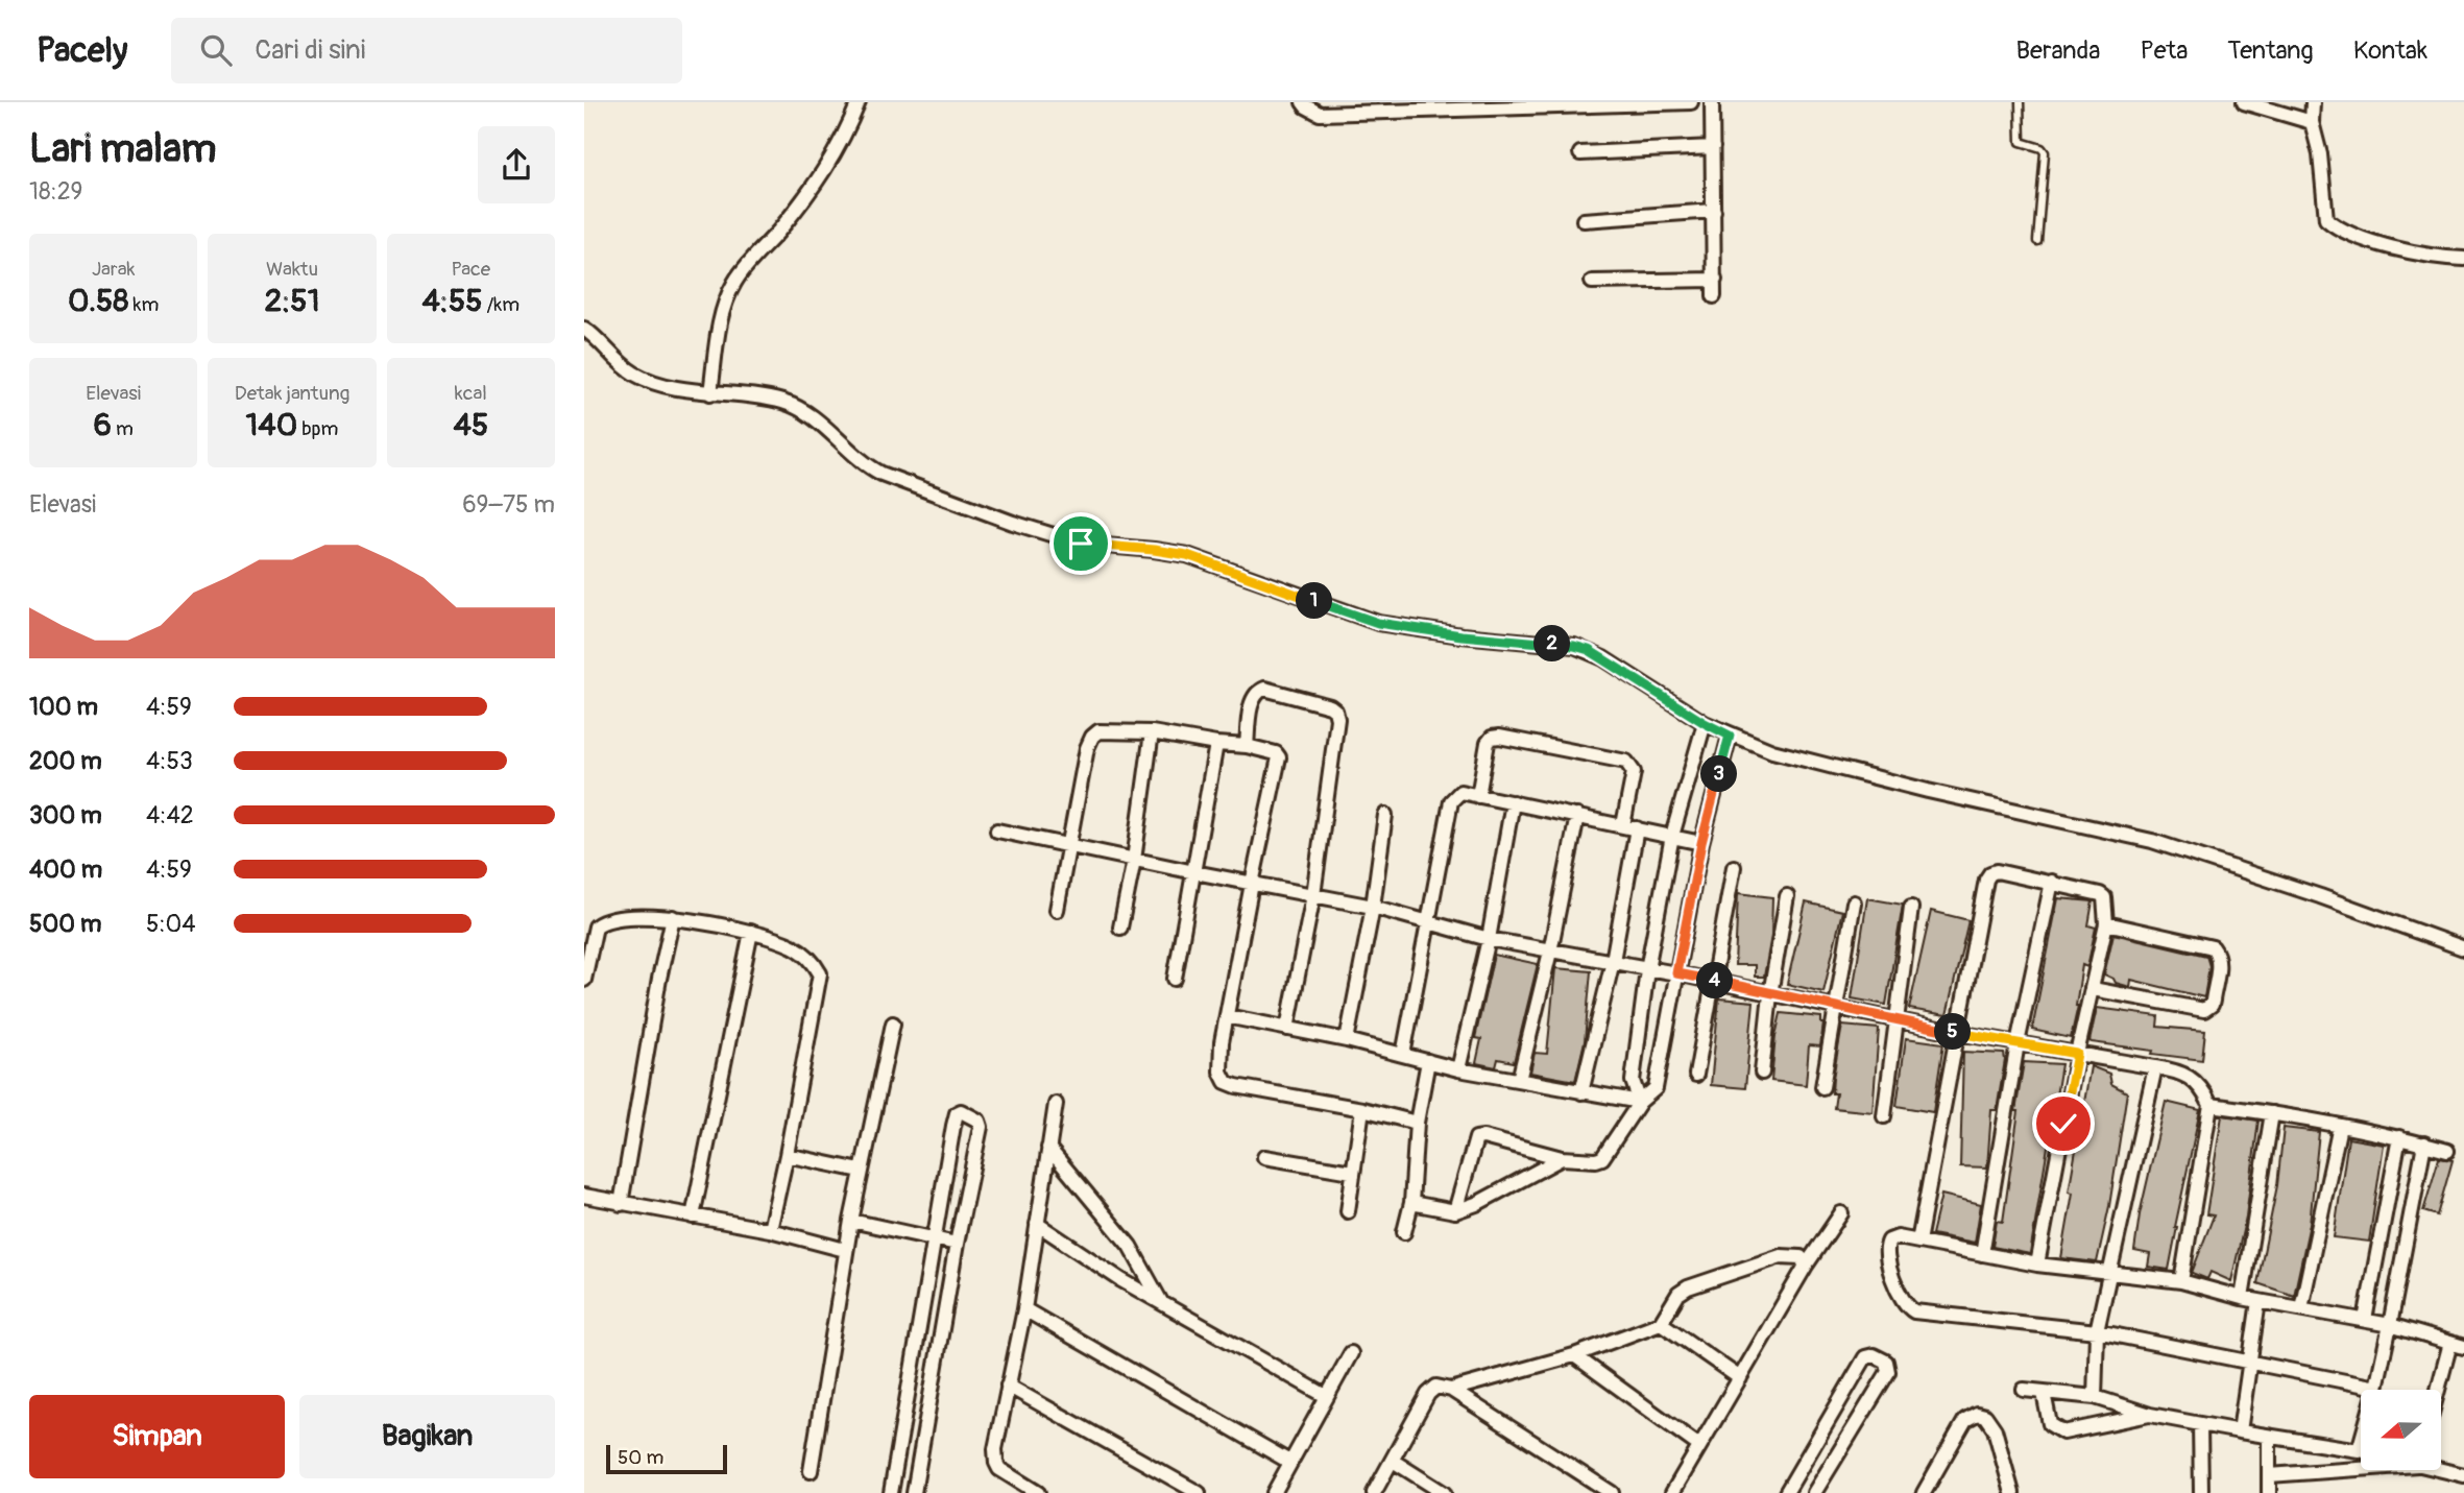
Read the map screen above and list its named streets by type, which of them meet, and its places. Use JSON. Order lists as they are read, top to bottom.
{
  "scale_bar": "50 m",
  "north": "left",
  "page": {
    "header": "Pacely",
    "search": "Cari di sini",
    "nav": [
      "Beranda",
      "Peta",
      "Tentang",
      "Kontak"
    ],
    "heading": ["Lari malam", "18:29"],
    "stats": [
      ["Jarak", "0.58 km"],
      ["Waktu", "2:51"],
      ["Pace", "4:55 /km"],
      ["Elevasi", "6 m"],
      ["Detak jantung", "140 bpm"],
      ["kcal", "45"]
    ],
    "chart": ["Elevasi", "69–75 m"],
    "pins": [
      "1",
      "2",
      "3",
      "4",
      "5"
    ],
    "list": [
      {
        "name": "100 m",
        "note": "4:59"
      },
      {
        "name": "200 m",
        "note": "4:53"
      },
      {
        "name": "300 m",
        "note": "4:42"
      },
      {
        "name": "400 m",
        "note": "4:59"
      },
      {
        "name": "500 m",
        "note": "5:04"
      }
    ],
    "buttons": ["Simpan", "Bagikan"],
    "scale": "50 m"
  }
}
